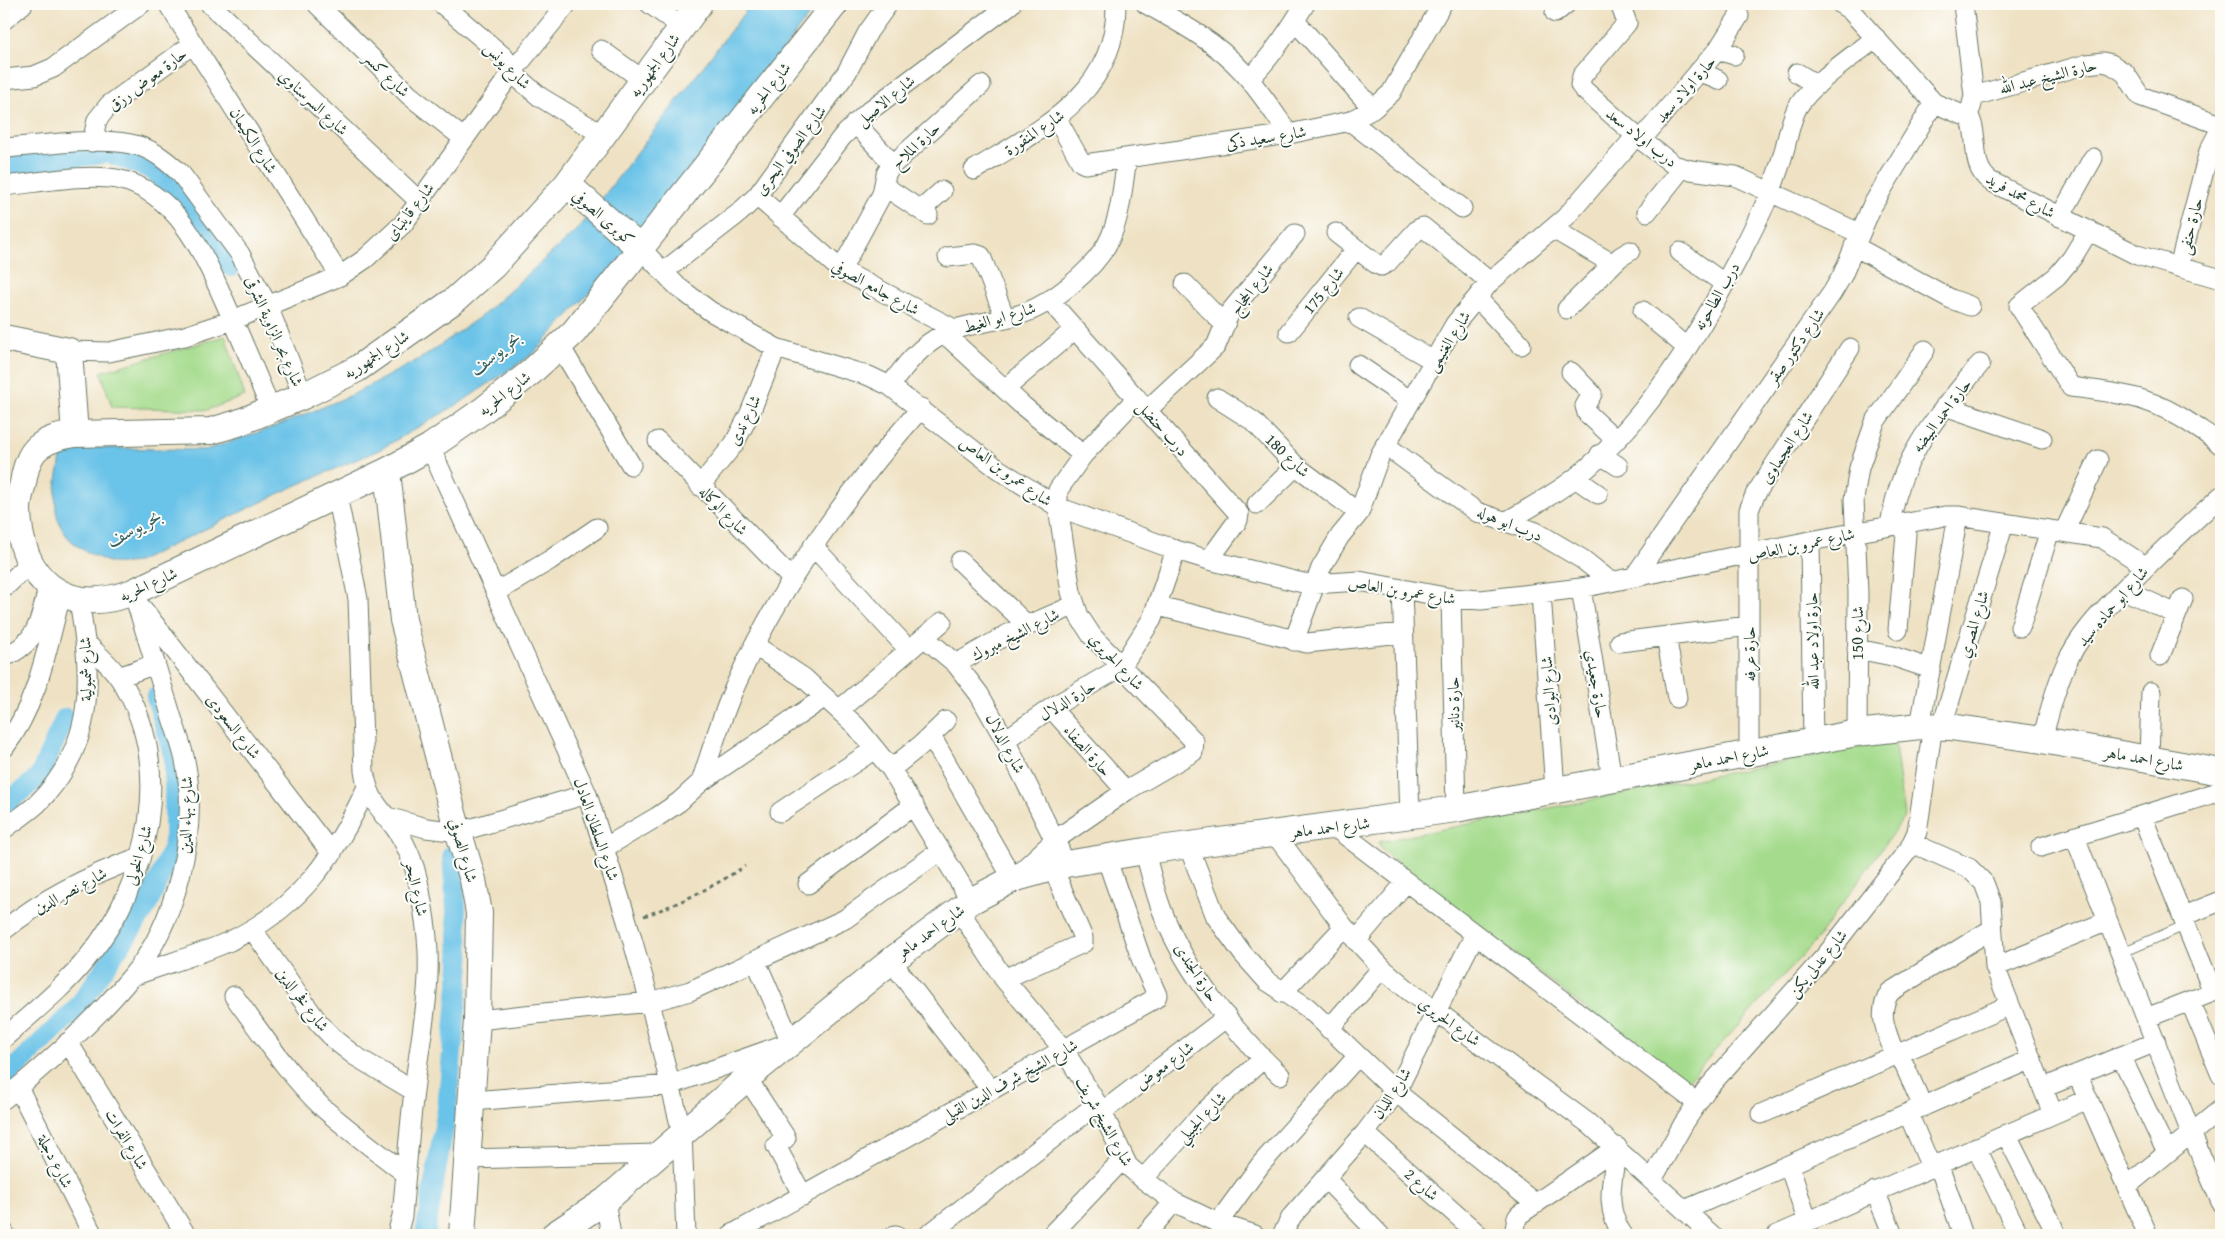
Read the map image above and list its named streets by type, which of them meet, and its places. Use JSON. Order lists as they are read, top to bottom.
{
  "streets": {
    "street": [
      "شارع يونس",
      "شارع الجمهوريه",
      "شارع كسر",
      "حارة الشيخ عبد الله",
      "حارة معوض رزق",
      "شارع الحريه",
      "حارة اولاد سعد",
      "شارع الاصيل",
      "شارع السرسناوي",
      "شارع المنقورة",
      "شارع سعيد ذكى",
      "درب اولاد سعد",
      "شارع الكيمان",
      "حارة الملاح",
      "شارع الصوفي البحرى",
      "شارع محمد فريد",
      "شارع قايتباى",
      "كوبرى الصوفي",
      "حارة حنفى",
      "شارع جامع الصوفي",
      "شارع الحجاج",
      "شارع 175",
      "درب الطاحونه",
      "شارع ابو الغيط",
      "شارع بحر الزاوية الشرقى",
      "شارع الغنيمى",
      "شارع دكتور صقر",
      "حارة احمد البيضه",
      "شارع ندى",
      "درب حنضل",
      "شارع العجماوى",
      "شارع 180",
      "شارع عمرو بن العاص",
      "شارع الوكاله",
      "درب ابو هوله",
      "شارع ابو حماده سيد",
      "شارع المصري",
      "شارع 150",
      "شارع الشيخ مبروك",
      "حارة اولاد عبد الله",
      "حارة عرفه",
      "شارع الحريري",
      "شارع شمبولية",
      "حارة جعيدي",
      "شارع البوادى",
      "حارة الدلال",
      "حارة دنانير",
      "شارع السعودى",
      "شارع الدلال",
      "حارة الصفاء",
      "شارع احمد ماهر",
      "شارع بهاء الدين",
      "شارع السلطان العادل",
      "شارع الصوفي",
      "شارع الخولى",
      "شارع البحر",
      "شارع نصر الدين",
      "شارع عدلى يكن",
      "حارة الجندى",
      "شارع فخر الدين",
      "شارع معوض",
      "شارع الشيخ شرف الدين القبلى",
      "شارع اللبان",
      "شارع الجبيلي",
      "شارع الشيخ شريف",
      "شارع الفرات",
      "شارع دجلة",
      "شارع 2"
    ]
  },
  "crossings": [
    ["شارع يونس", "شارع الجمهوريه"],
    ["شارع يونس", "شارع قايتباى"],
    ["شارع الجمهوريه", "كوبرى الصوفي"],
    ["شارع الجمهوريه", "شارع بحر الزاوية الشرقى"],
    ["شارع كسر", "شارع قايتباى"],
    ["حارة الشيخ عبد الله", "حارة حنفى"],
    ["حارة معوض رزق", "شارع الكيمان"],
    ["حارة معوض رزق", "شارع بحر الزاوية الشرقى"],
    ["شارع الحريه", "كوبرى الصوفي"],
    ["شارع الحريه", "شارع عمرو بن العاص"],
    ["شارع الحريه", "شارع شمبولية"],
    ["شارع الحريه", "شارع السعودى"],
    ["شارع الحريه", "شارع بهاء الدين"],
    ["شارع الحريه", "شارع السلطان العادل"],
    ["شارع الحريه", "شارع الصوفي"],
    ["شارع الحريه", "شارع البحر"],
    ["حارة اولاد سعد", "درب اولاد سعد"],
    ["حارة اولاد سعد", "شارع الغنيمى"],
    ["شارع الاصيل", "شارع جامع الصوفي"],
    ["شارع السرسناوي", "شارع قايتباى"],
    ["شارع المنقورة", "شارع سعيد ذكى"],
    ["شارع سعيد ذكى", "شارع ابو الغيط"],
    ["درب اولاد سعد", "درب الطاحونه"],
    ["درب اولاد سعد", "شارع الغنيمى"],
    ["درب اولاد سعد", "شارع دكتور صقر"],
    ["شارع الكيمان", "شارع قايتباى"],
    ["حارة الملاح", "شارع جامع الصوفي"],
    ["شارع الصوفي البحرى", "شارع جامع الصوفي"],
    ["شارع الصوفي البحرى", "شارع عمرو بن العاص"],
    ["شارع محمد فريد", "حارة حنفى"],
    ["شارع قايتباى", "شارع بحر الزاوية الشرقى"],
    ["كوبرى الصوفي", "شارع عمرو بن العاص"],
    ["شارع جامع الصوفي", "شارع الحجاج"],
    ["شارع جامع الصوفي", "شارع ابو الغيط"],
    ["شارع الحجاج", "درب حنضل"],
    ["شارع الحجاج", "شارع عمرو بن العاص"],
    ["شارع الحجاج", "شارع الحريري"],
    ["درب الطاحونه", "درب ابو هوله"],
    ["شارع ابو الغيط", "درب حنضل"],
    ["شارع ابو الغيط", "شارع عمرو بن العاص"],
    ["شارع الغنيمى", "شارع 180"],
    ["شارع الغنيمى", "شارع عمرو بن العاص"],
    ["شارع الغنيمى", "درب ابو هوله"],
    ["شارع دكتور صقر", "شارع عمرو بن العاص"],
    ["حارة احمد البيضه", "شارع عمرو بن العاص"],
    ["شارع ندى", "شارع عمرو بن العاص"],
    ["شارع ندى", "شارع الوكاله"],
    ["درب حنضل", "شارع عمرو بن العاص"],
    ["شارع العجماوى", "شارع عمرو بن العاص"],
    ["شارع العجماوى", "حارة عرفه"],
    ["شارع عمرو بن العاص", "درب ابو هوله"],
    ["شارع عمرو بن العاص", "شارع ابو حماده سيد"],
    ["شارع عمرو بن العاص", "شارع المصري"],
    ["شارع عمرو بن العاص", "شارع 150"],
    ["شارع عمرو بن العاص", "حارة اولاد عبد الله"],
    ["شارع عمرو بن العاص", "حارة عرفه"],
    ["شارع عمرو بن العاص", "شارع الحريري"],
    ["شارع عمرو بن العاص", "حارة جعيدي"],
    ["شارع عمرو بن العاص", "شارع البوادى"],
    ["شارع عمرو بن العاص", "حارة الدلال"],
    ["شارع عمرو بن العاص", "حارة دنانير"],
    ["شارع ابو حماده سيد", "شارع احمد ماهر"],
    ["شارع المصري", "شارع احمد ماهر"],
    ["شارع المصري", "شارع عدلى يكن"],
    ["شارع 150", "شارع احمد ماهر"],
    ["شارع الشيخ مبروك", "شارع الحريري"],
    ["شارع الشيخ مبروك", "شارع الدلال"],
    ["حارة اولاد عبد الله", "شارع احمد ماهر"],
    ["حارة عرفه", "شارع احمد ماهر"],
    ["شارع الحريري", "حارة الدلال"],
    ["شارع الحريري", "حارة الصفاء"],
    ["شارع الحريري", "شارع احمد ماهر"],
    ["شارع الحريري", "شارع عدلى يكن"],
    ["شارع الحريري", "شارع اللبان"],
    ["شارع شمبولية", "شارع الخولى"],
    ["حارة جعيدي", "شارع احمد ماهر"],
    ["شارع البوادى", "شارع احمد ماهر"],
    ["حارة الدلال", "شارع الدلال"],
    ["حارة الدلال", "حارة الصفاء"],
    ["حارة دنانير", "شارع احمد ماهر"],
    ["شارع السعودى", "شارع بهاء الدين"],
    ["شارع الدلال", "شارع احمد ماهر"],
    ["شارع الدلال", "شارع الشيخ شريف"],
    ["شارع احمد ماهر", "شارع السلطان العادل"],
    ["شارع احمد ماهر", "شارع عدلى يكن"],
    ["شارع احمد ماهر", "حارة الجندى"],
    ["شارع احمد ماهر", "شارع الشيخ شرف الدين القبلى"],
    ["شارع احمد ماهر", "شارع الشيخ شريف"],
    ["شارع بهاء الدين", "شارع الفرات"],
    ["شارع بهاء الدين", "شارع دجلة"],
    ["شارع الخولى", "شارع نصر الدين"],
    ["شارع البحر", "شارع فخر الدين"],
    ["حارة الجندى", "شارع معوض"],
    ["حارة الجندى", "شارع الجبيلي"],
    ["شارع معوض", "شارع الشيخ شريف"],
    ["شارع الشيخ شرف الدين القبلى", "شارع الشيخ شريف"],
    ["شارع اللبان", "شارع 2"],
    ["شارع الجبيلي", "شارع الشيخ شريف"]
  ],
  "water": ["بحر يوسف"]
}
